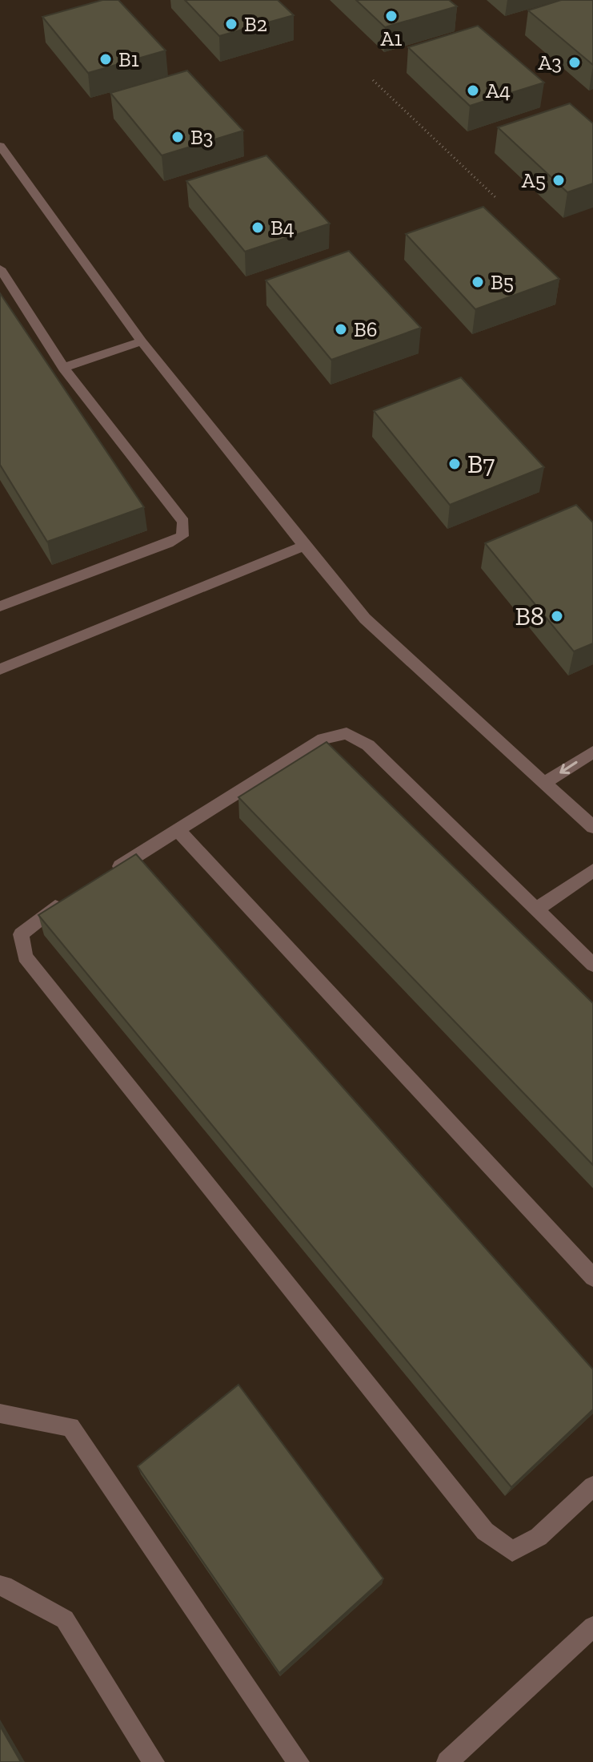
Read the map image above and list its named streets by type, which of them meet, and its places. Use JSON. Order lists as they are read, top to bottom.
{
  "places": [
    "A1",
    "B2",
    "B1",
    "A3",
    "A4",
    "B3",
    "A5",
    "B4",
    "B5",
    "B6",
    "B7",
    "B8"
  ]
}
